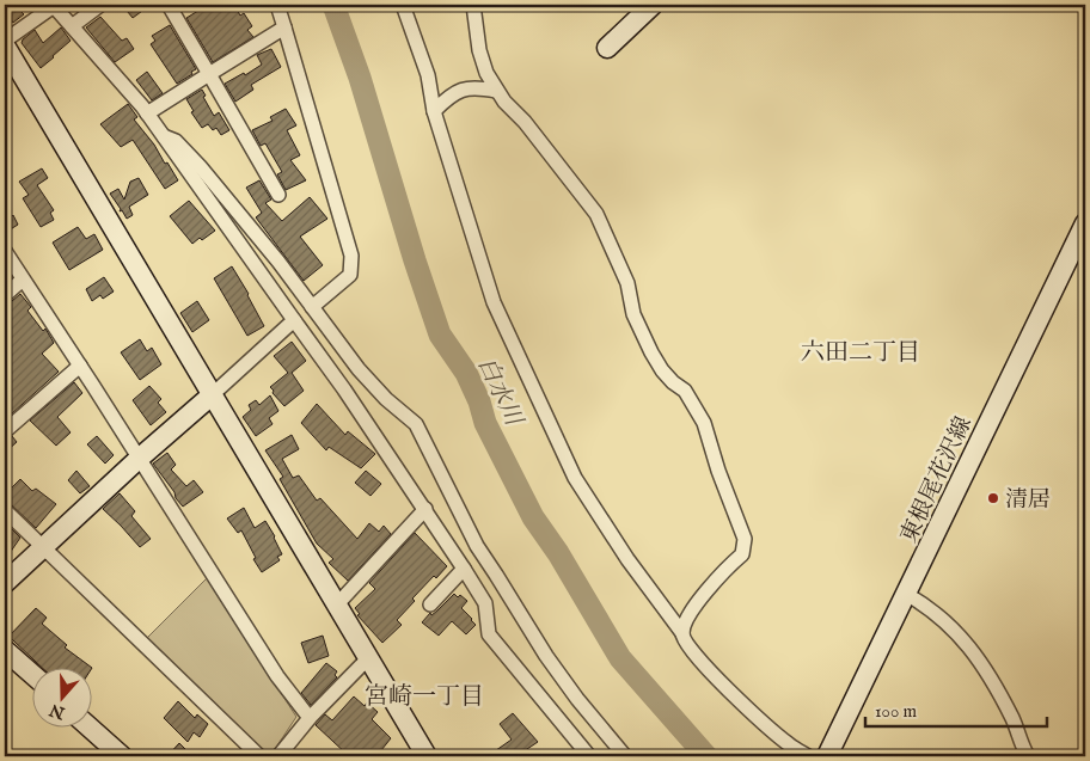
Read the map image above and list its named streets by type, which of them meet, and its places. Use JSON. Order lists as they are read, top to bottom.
{
  "streets": {
    "street": ["東根尾花沢線"]
  },
  "districts": ["六田二丁目", "宮崎一丁目"],
  "water": ["白水川"],
  "places": ["清居"],
  "scale_bar": "100 m",
  "north": "bottom"
}
